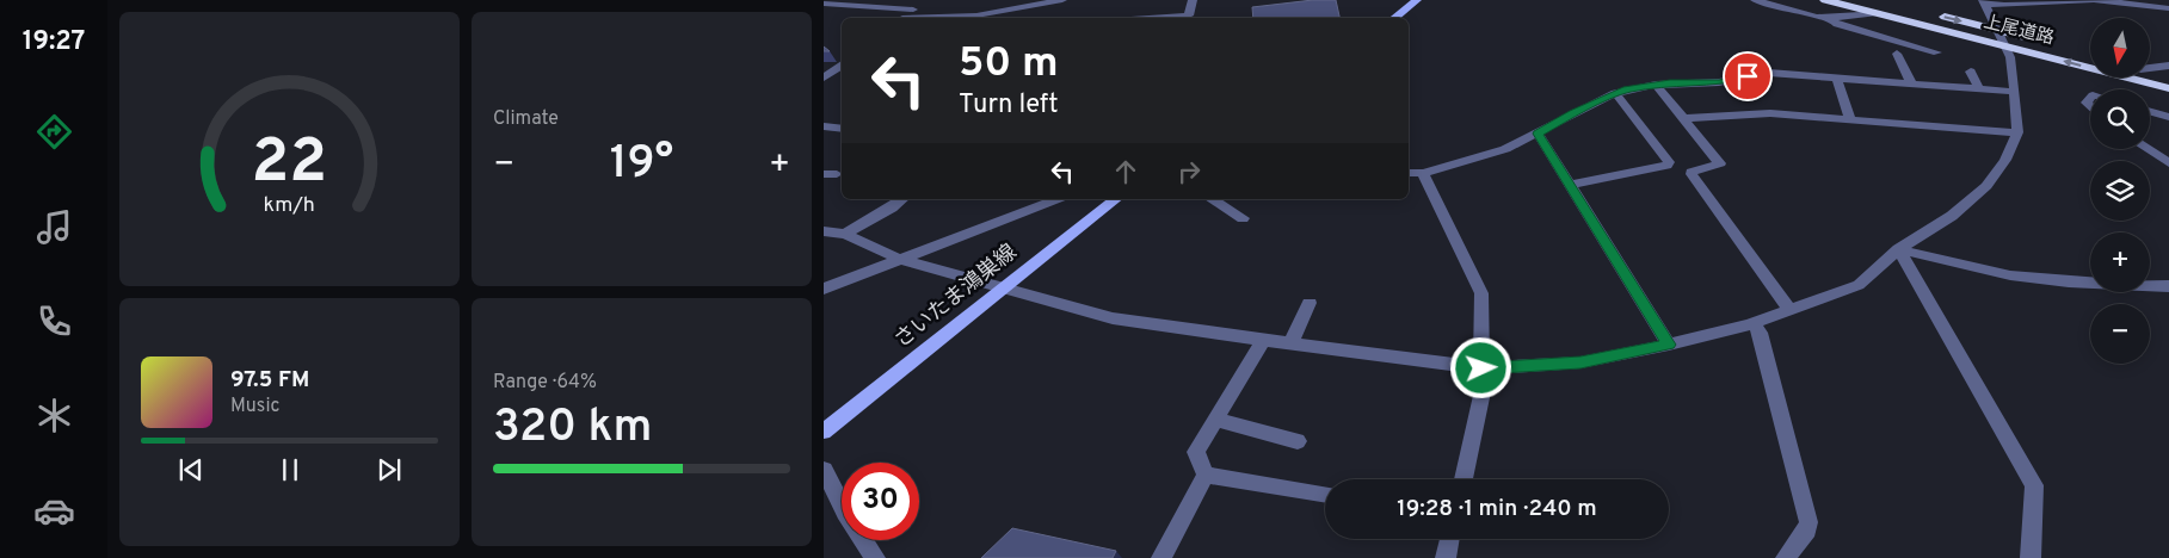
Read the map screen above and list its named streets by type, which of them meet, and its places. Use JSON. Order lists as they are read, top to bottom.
{
  "streets": {
    "highway": ["上尾道路"],
    "main road": ["さいたま鴻巣線"]
  },
  "north": "bottom",
  "page": {
    "tabs": "19:27",
    "tile": [
      "Climate",
      ["Range · 64%", "320 km"]
    ],
    "map_buttons": ["+", "−"],
    "turn": ["50 m", "Turn left"],
    "heat": ["−", "19°", "+"],
    "song": ["97.5 FM", "Music"],
    "limit": "30",
    "trip": "19:28 · 1 min · 240 m",
    "gauge": ["22", "km/h"]
  }
}
